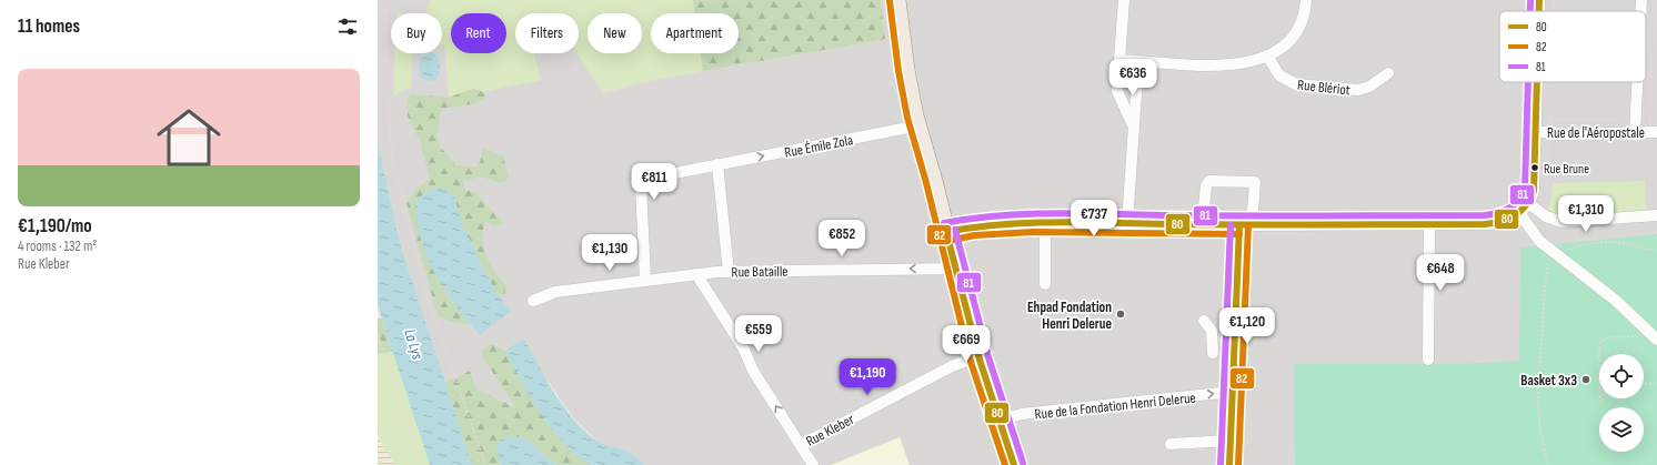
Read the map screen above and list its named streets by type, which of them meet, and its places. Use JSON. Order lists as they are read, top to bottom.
{
  "streets": {
    "street": [
      "Rue Blériot",
      "Rue de l'Aéropostale",
      "Rue Émile Zola",
      "Rue Bataille",
      "Rue de la Fondation Henri Delerue",
      "Rue Kleber"
    ]
  },
  "crossings": [
    ["Rue Émile Zola", "Rue Bataille"]
  ],
  "one_way": ["Rue Émile Zola", "Rue Bataille", "Rue de la Fondation Henri Delerue"],
  "water": ["La Lys"],
  "places": ["Rue Brune", "Ehpad Fondation Henri Delerue", "Basket 3x3"],
  "lines": ["transit line 80", "transit line 81", "transit line 82"],
  "legend": ["80", "82", "81"],
  "page": {
    "heading": "11 homes",
    "chip": [
      "Buy",
      "Rent",
      "Filters",
      "New",
      "Apartment"
    ],
    "list": [
      {
        "name": "€1,190/mo",
        "note": "4 rooms · 132 m² · Rue Kleber"
      }
    ],
    "price": [
      "€636",
      "€811",
      "€1,310",
      "€737",
      "€852",
      "€1,130",
      "€648",
      "€1,120",
      "€559",
      "€669",
      "€1,190"
    ]
  }
}
